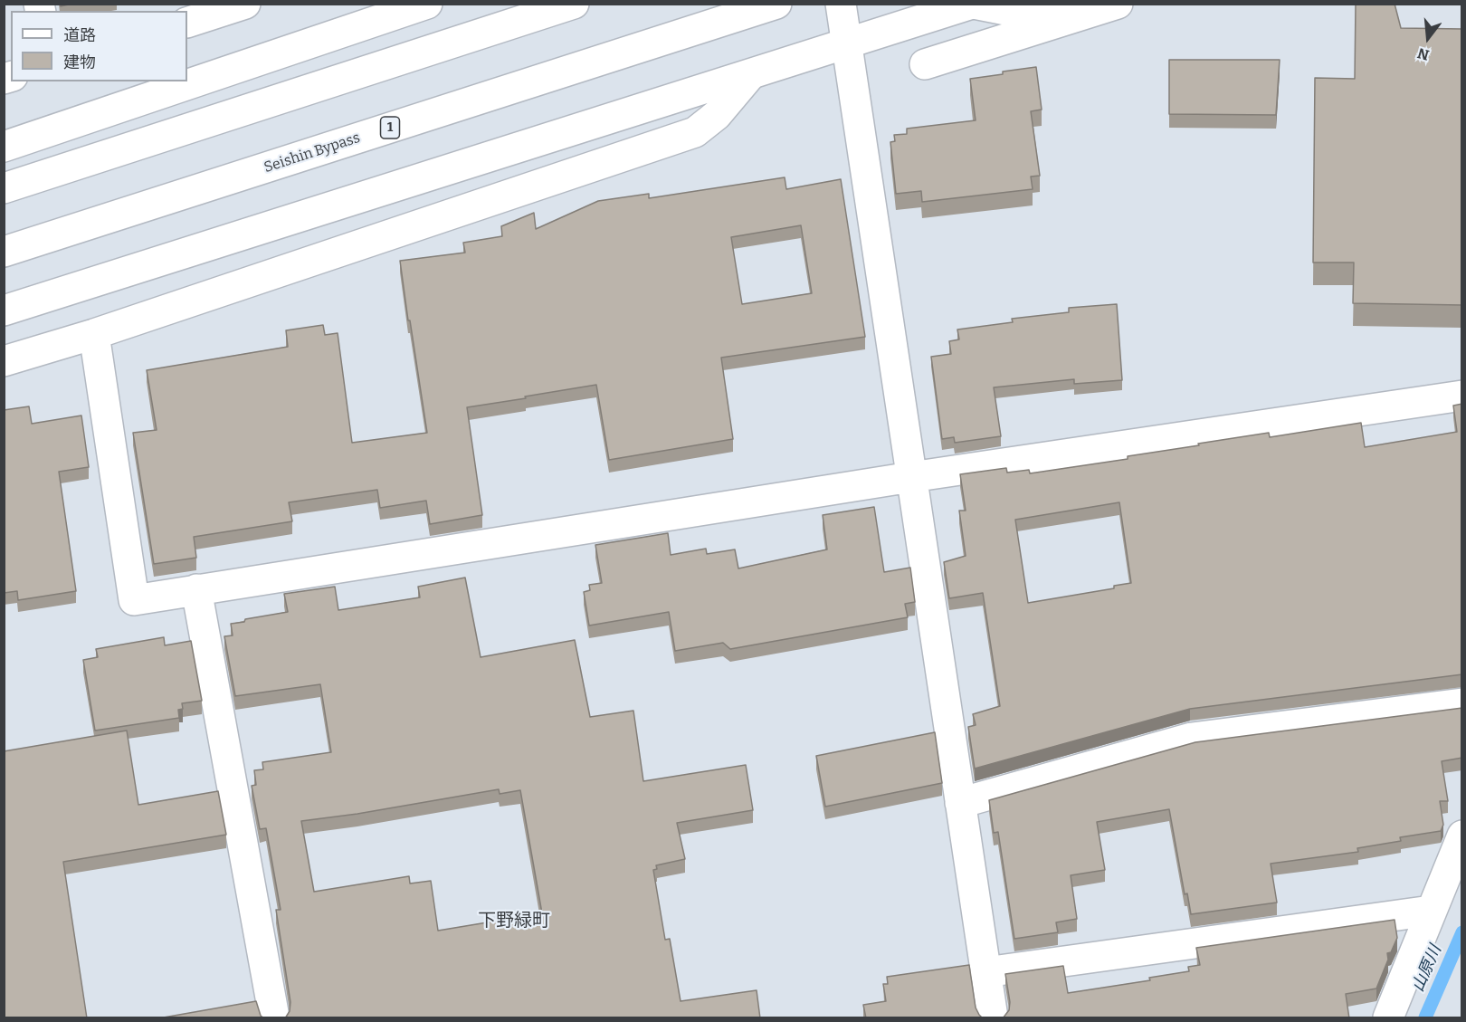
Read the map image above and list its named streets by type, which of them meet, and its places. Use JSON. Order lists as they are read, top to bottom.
{
  "streets": {
    "main road": ["1", "Seishin Bypass"]
  },
  "districts": ["下野緑町"],
  "water": ["山原川"],
  "legend": ["道路", "建物"],
  "north": "bottom"
}
